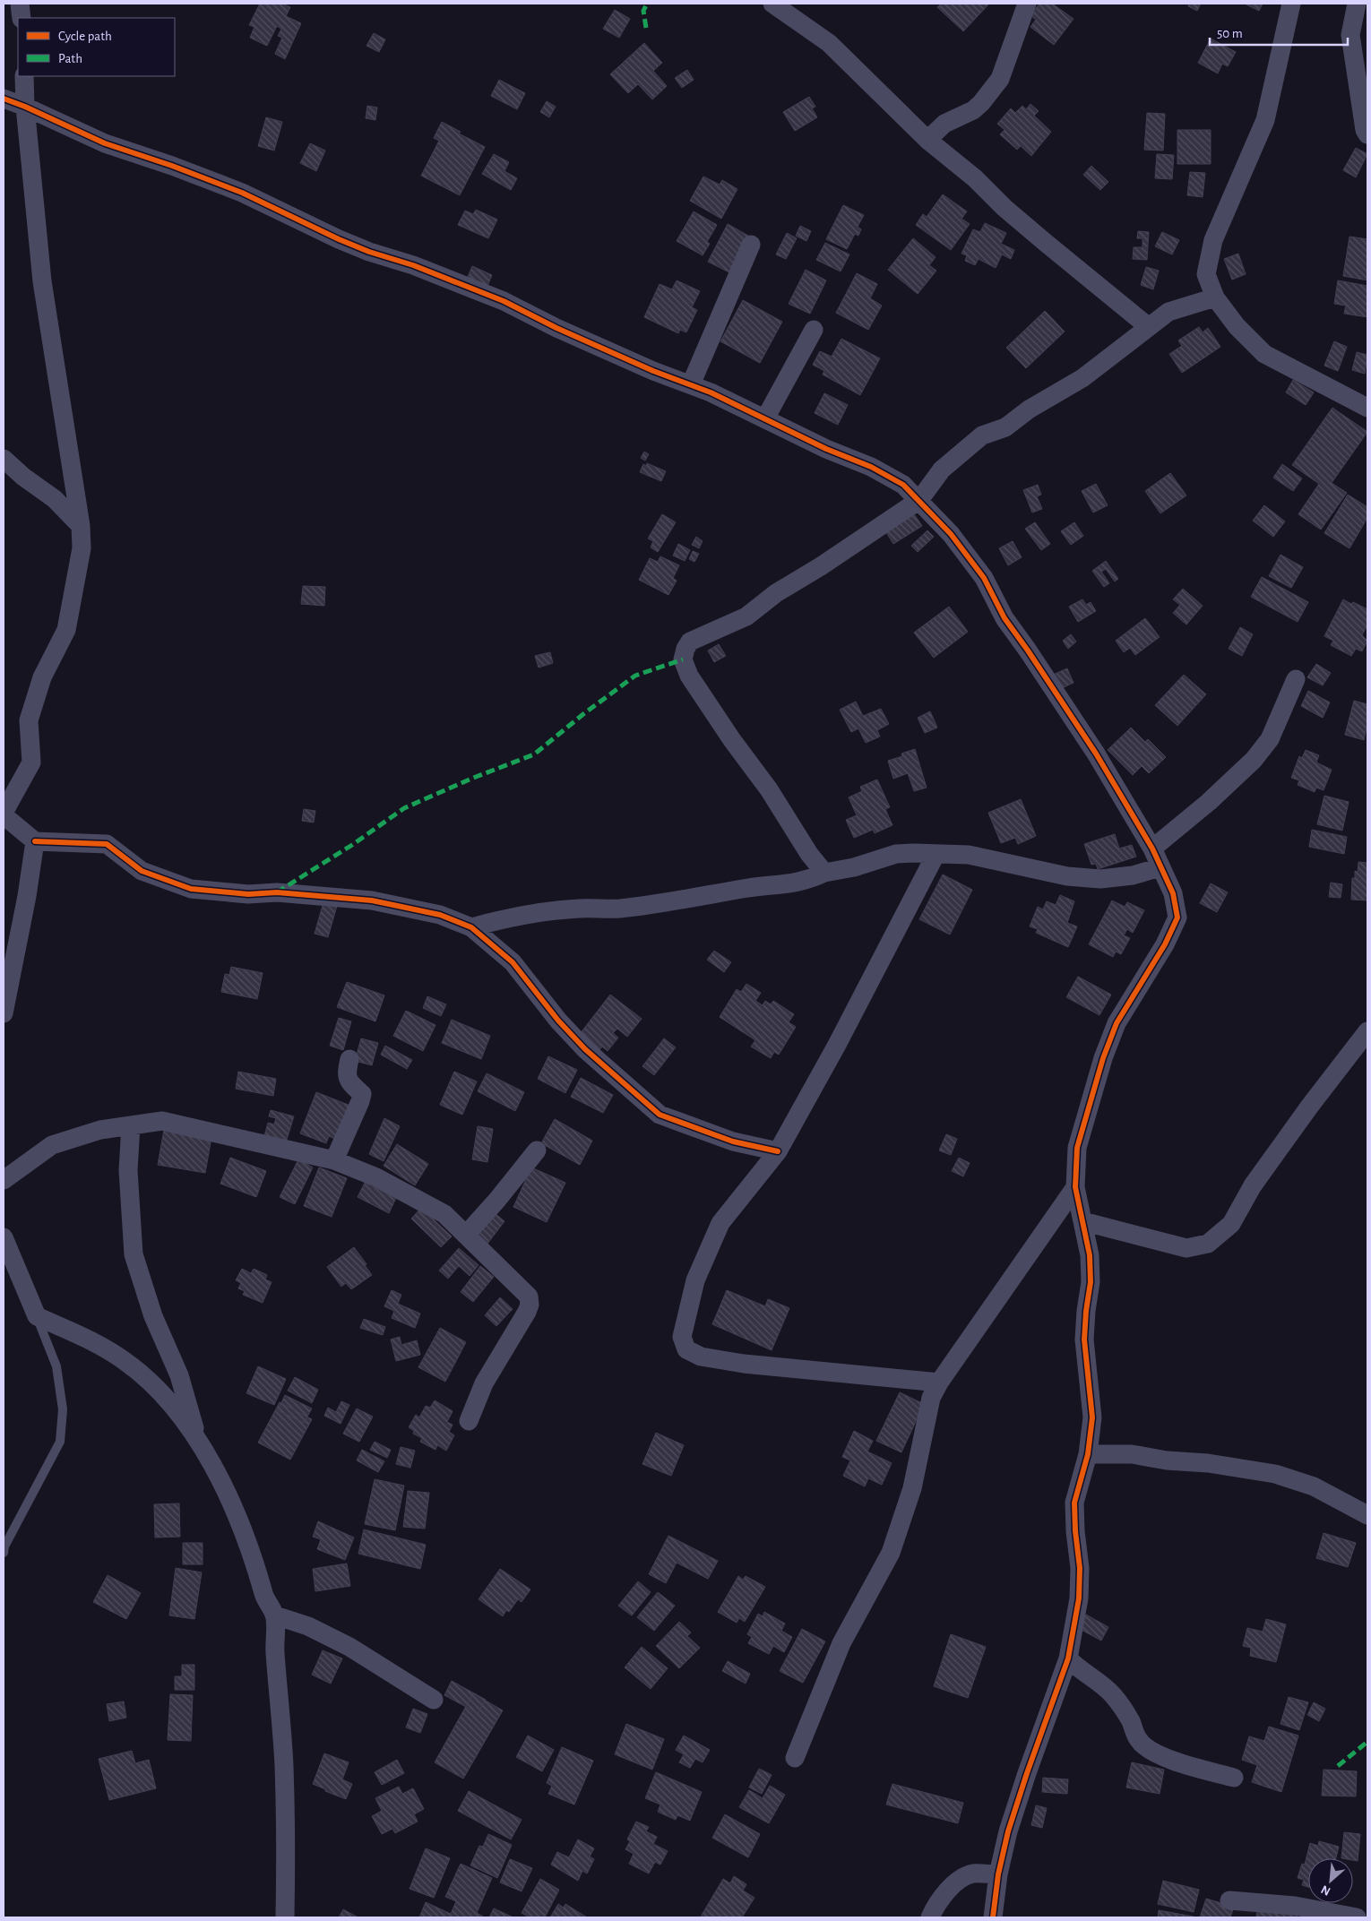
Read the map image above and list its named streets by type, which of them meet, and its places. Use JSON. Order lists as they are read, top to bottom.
{
  "legend": ["Cycle path", "Path"],
  "scale_bar": "50 m",
  "north": "bottom left"
}
